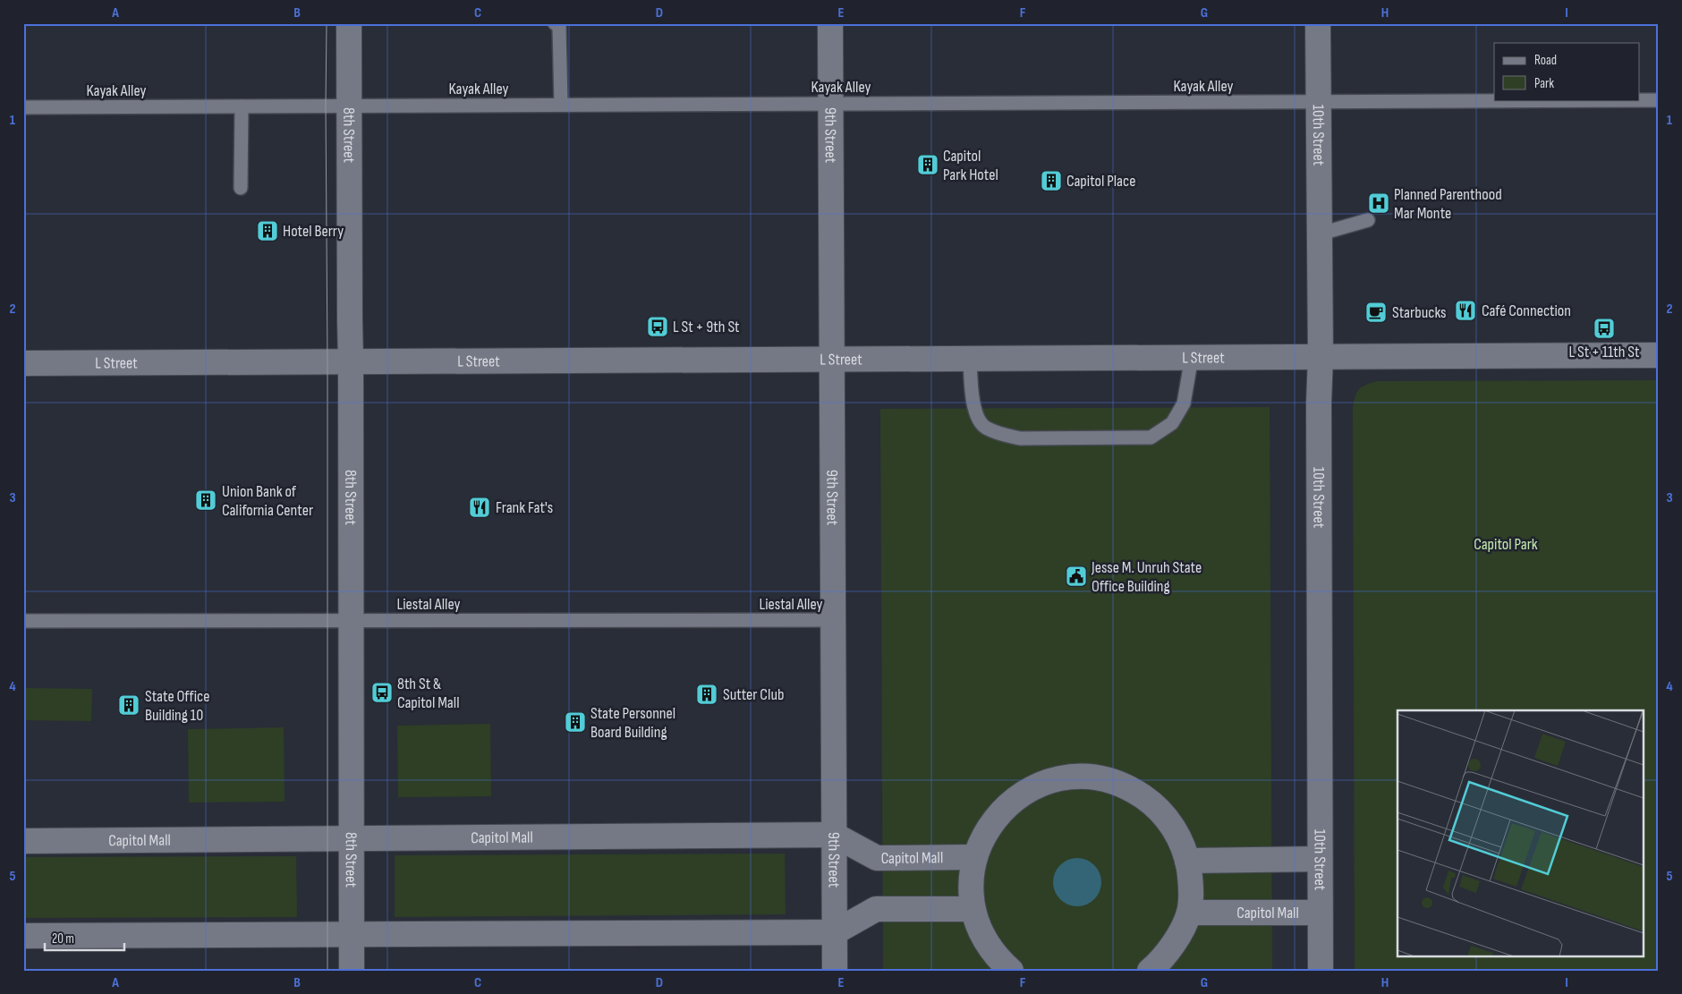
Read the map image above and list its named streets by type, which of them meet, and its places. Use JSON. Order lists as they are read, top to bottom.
{
  "streets": {
    "main road": [
      "8th Street",
      "9th Street",
      "10th Street",
      "L Street",
      "Capitol Mall"
    ],
    "lane": ["Kayak Alley", "Liestal Alley"]
  },
  "crossings": [
    ["Kayak Alley", "8th Street"],
    ["Kayak Alley", "9th Street"],
    ["Kayak Alley", "10th Street"],
    ["8th Street", "L Street"],
    ["8th Street", "Liestal Alley"],
    ["8th Street", "Capitol Mall"],
    ["9th Street", "L Street"],
    ["9th Street", "Liestal Alley"],
    ["9th Street", "Capitol Mall"],
    ["10th Street", "L Street"],
    ["10th Street", "Capitol Mall"]
  ],
  "parks": ["Capitol Park"],
  "places": {
    "building": [
      "Capitol Park Hotel",
      "Capitol Place",
      "Hotel Berry",
      "Union Bank of California Center",
      "Sutter Club",
      "State Office Building 10",
      "State Personnel Board Building"
    ],
    "hospital": ["Planned Parenthood Mar Monte"],
    "restaurant": ["Café Connection", "Frank Fat's"],
    "cafe": ["Starbucks"],
    "bus stop": ["L St + 9th St", "L St + 11th St", "8th St & Capitol Mall"],
    "public building": ["Jesse M. Unruh State Office Building"]
  },
  "legend": ["Road", "Park"],
  "scale_bar": "20 m",
  "grid": {
    "columns": [
      "A",
      "B",
      "C",
      "D",
      "E",
      "F",
      "G",
      "H",
      "I"
    ],
    "rows": [
      "1",
      "2",
      "3",
      "4",
      "5"
    ]
  }
}
